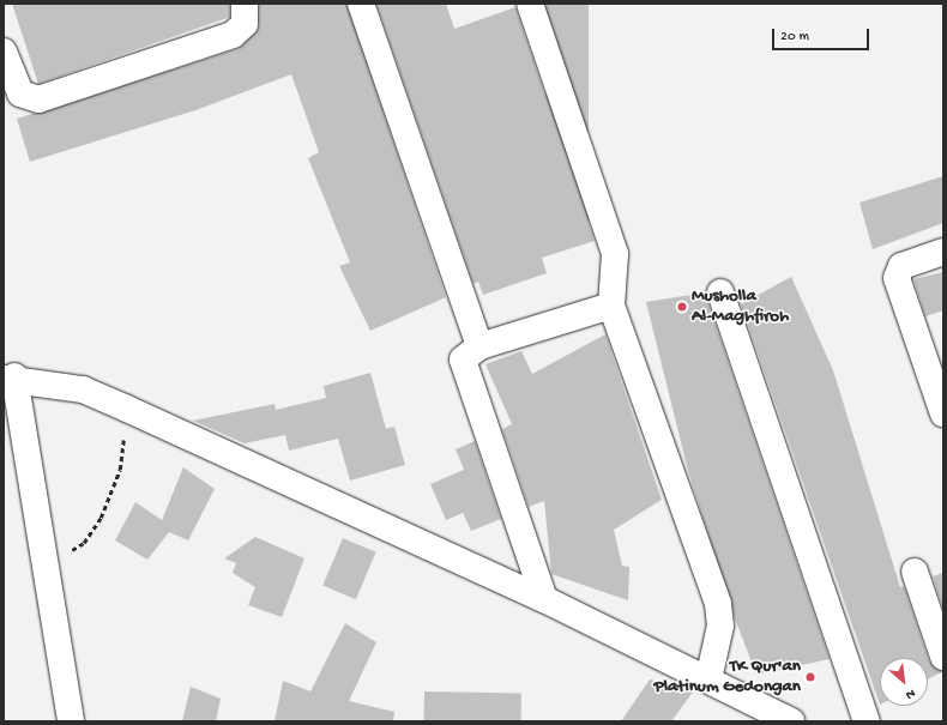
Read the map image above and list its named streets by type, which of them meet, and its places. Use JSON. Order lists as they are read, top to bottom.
{
  "places": ["Musholla Al-Maghfiroh", "TK Qur'an Platinum Gedongan"],
  "scale_bar": "20 m",
  "north": "bottom right"
}
